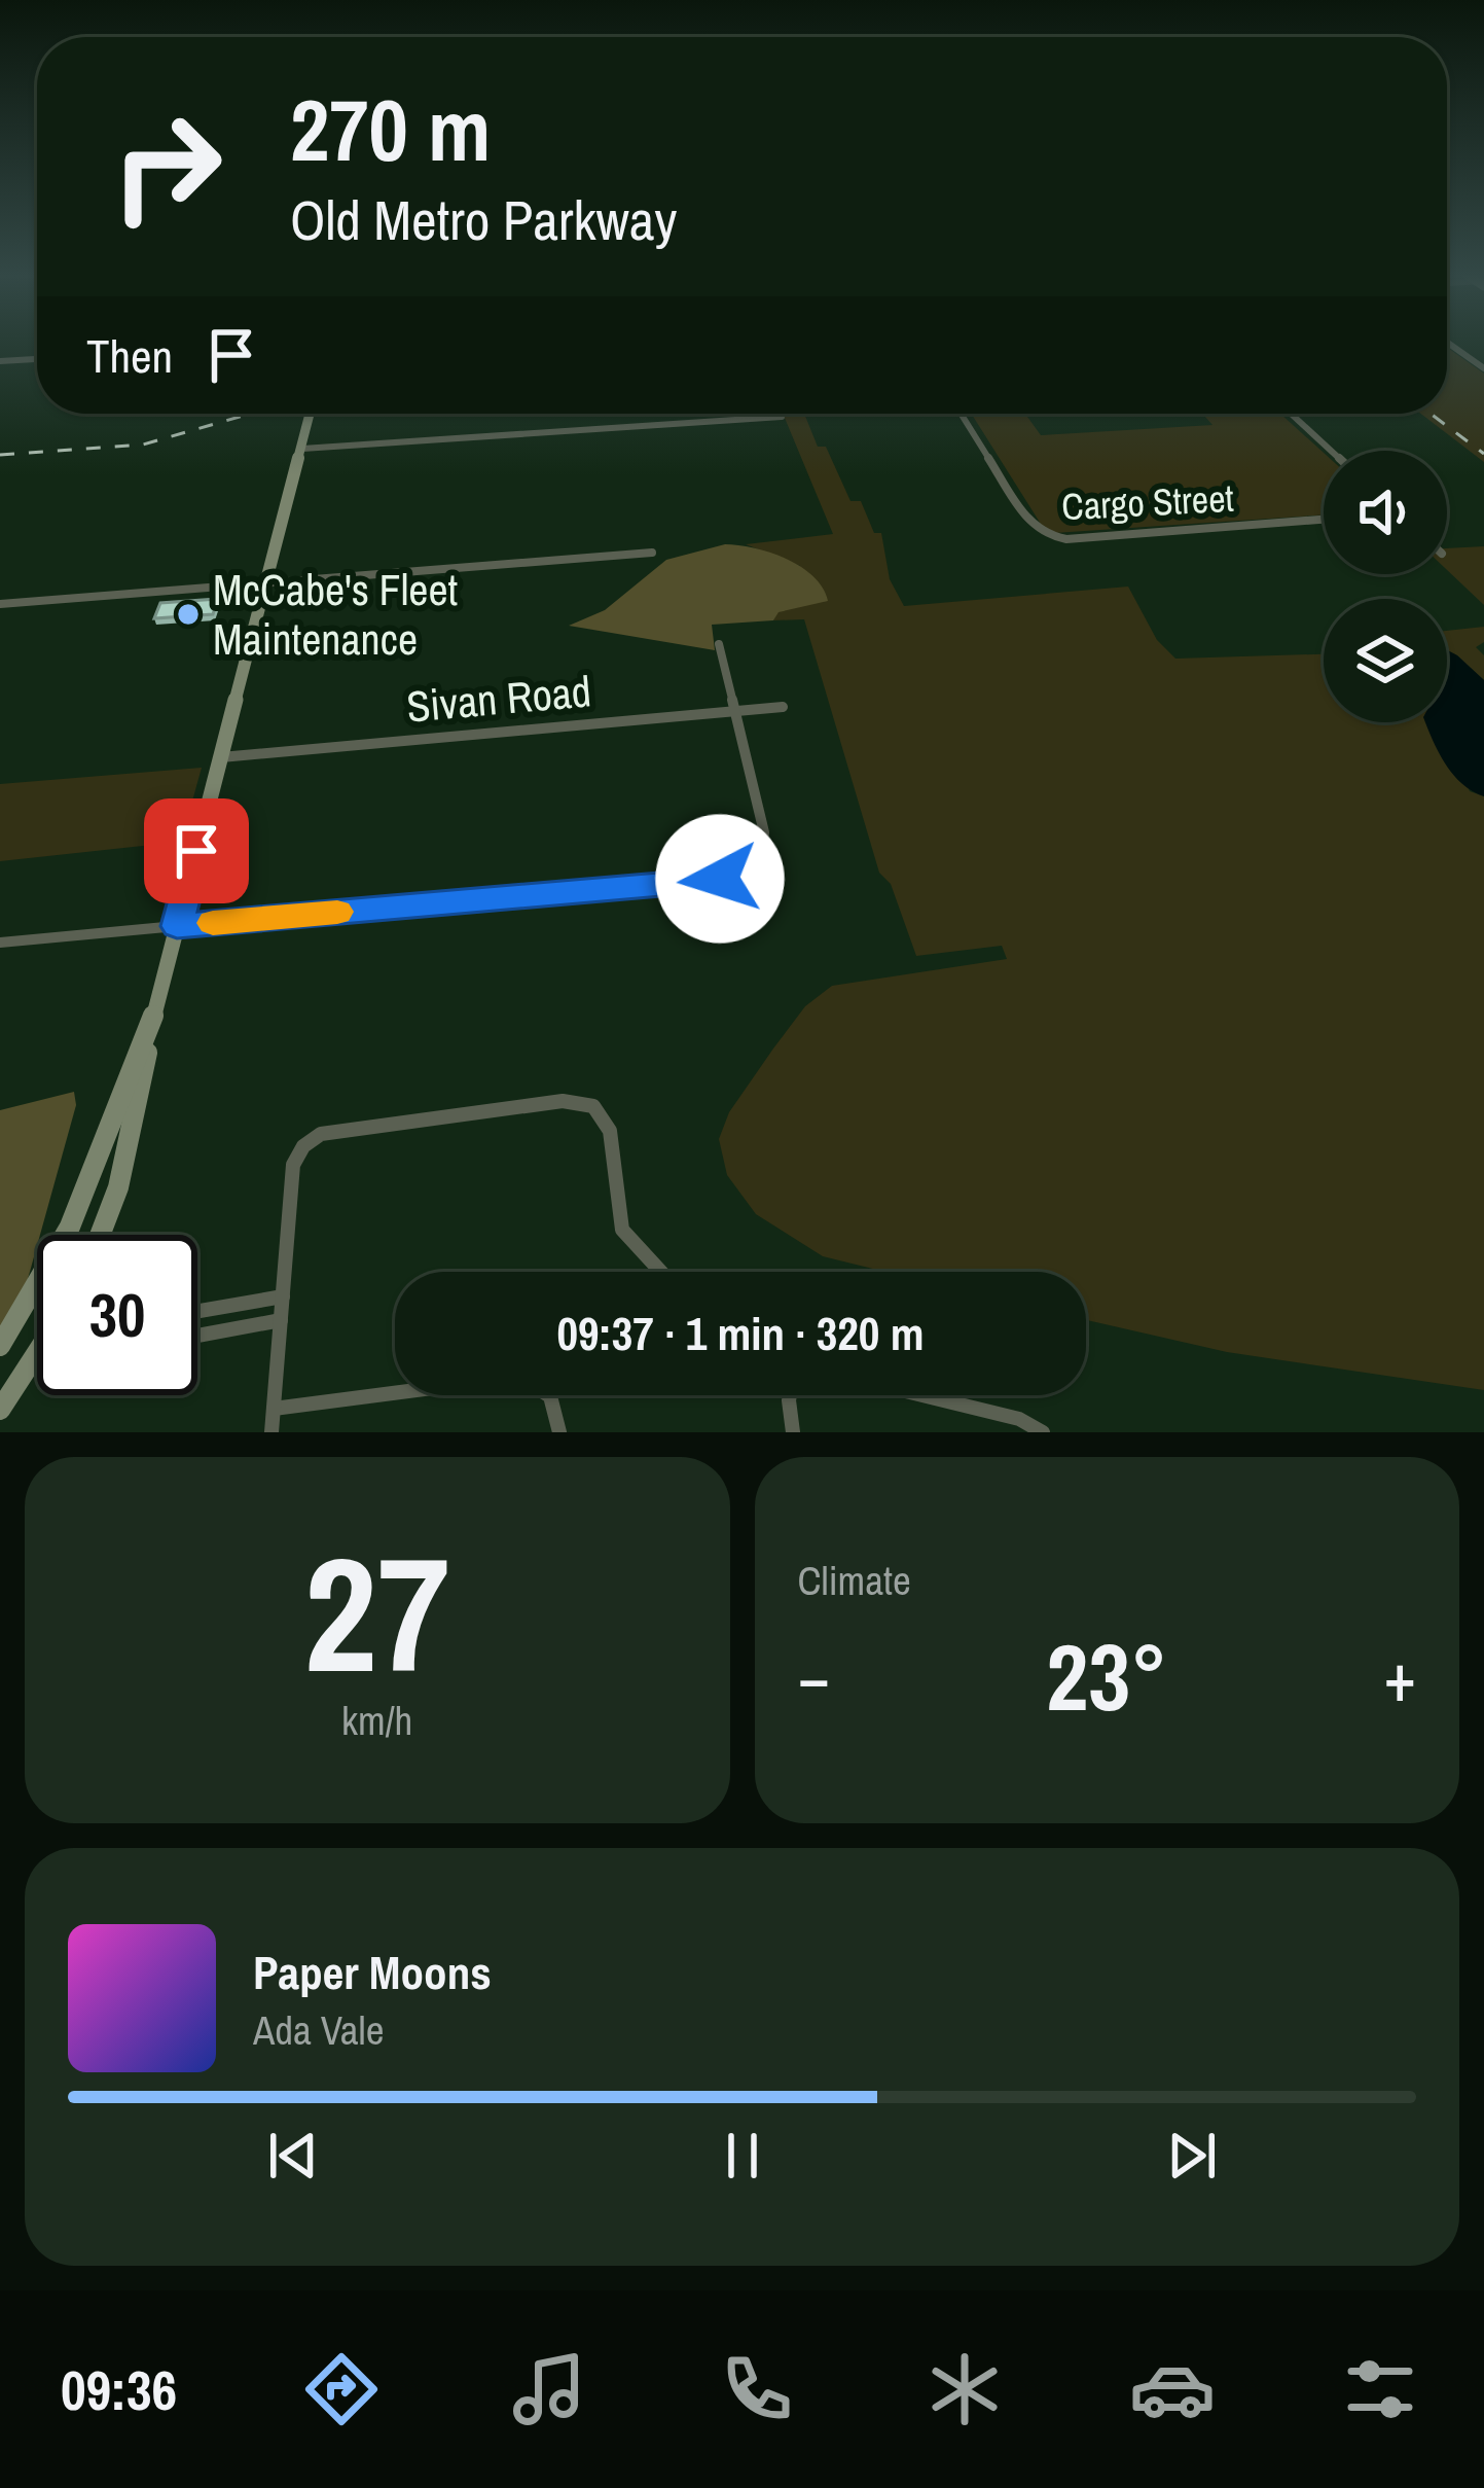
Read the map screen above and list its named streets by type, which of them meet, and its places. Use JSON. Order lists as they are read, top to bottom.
{
  "streets": {
    "street": ["Cargo Street", "Sivan Road"]
  },
  "places": ["McCabe's Fleet Maintenance"],
  "page": {
    "turn": ["270 m", "Old Metro Parkway"],
    "then": "Then",
    "limit": "30",
    "trip": "09:37 · 1 min · 320 m",
    "tile": [
      ["27", "km/h"],
      "Climate"
    ],
    "heat": ["−", "23°", "+"],
    "song": ["Paper Moons", "Ada Vale"],
    "tabs": "09:36"
  }
}
